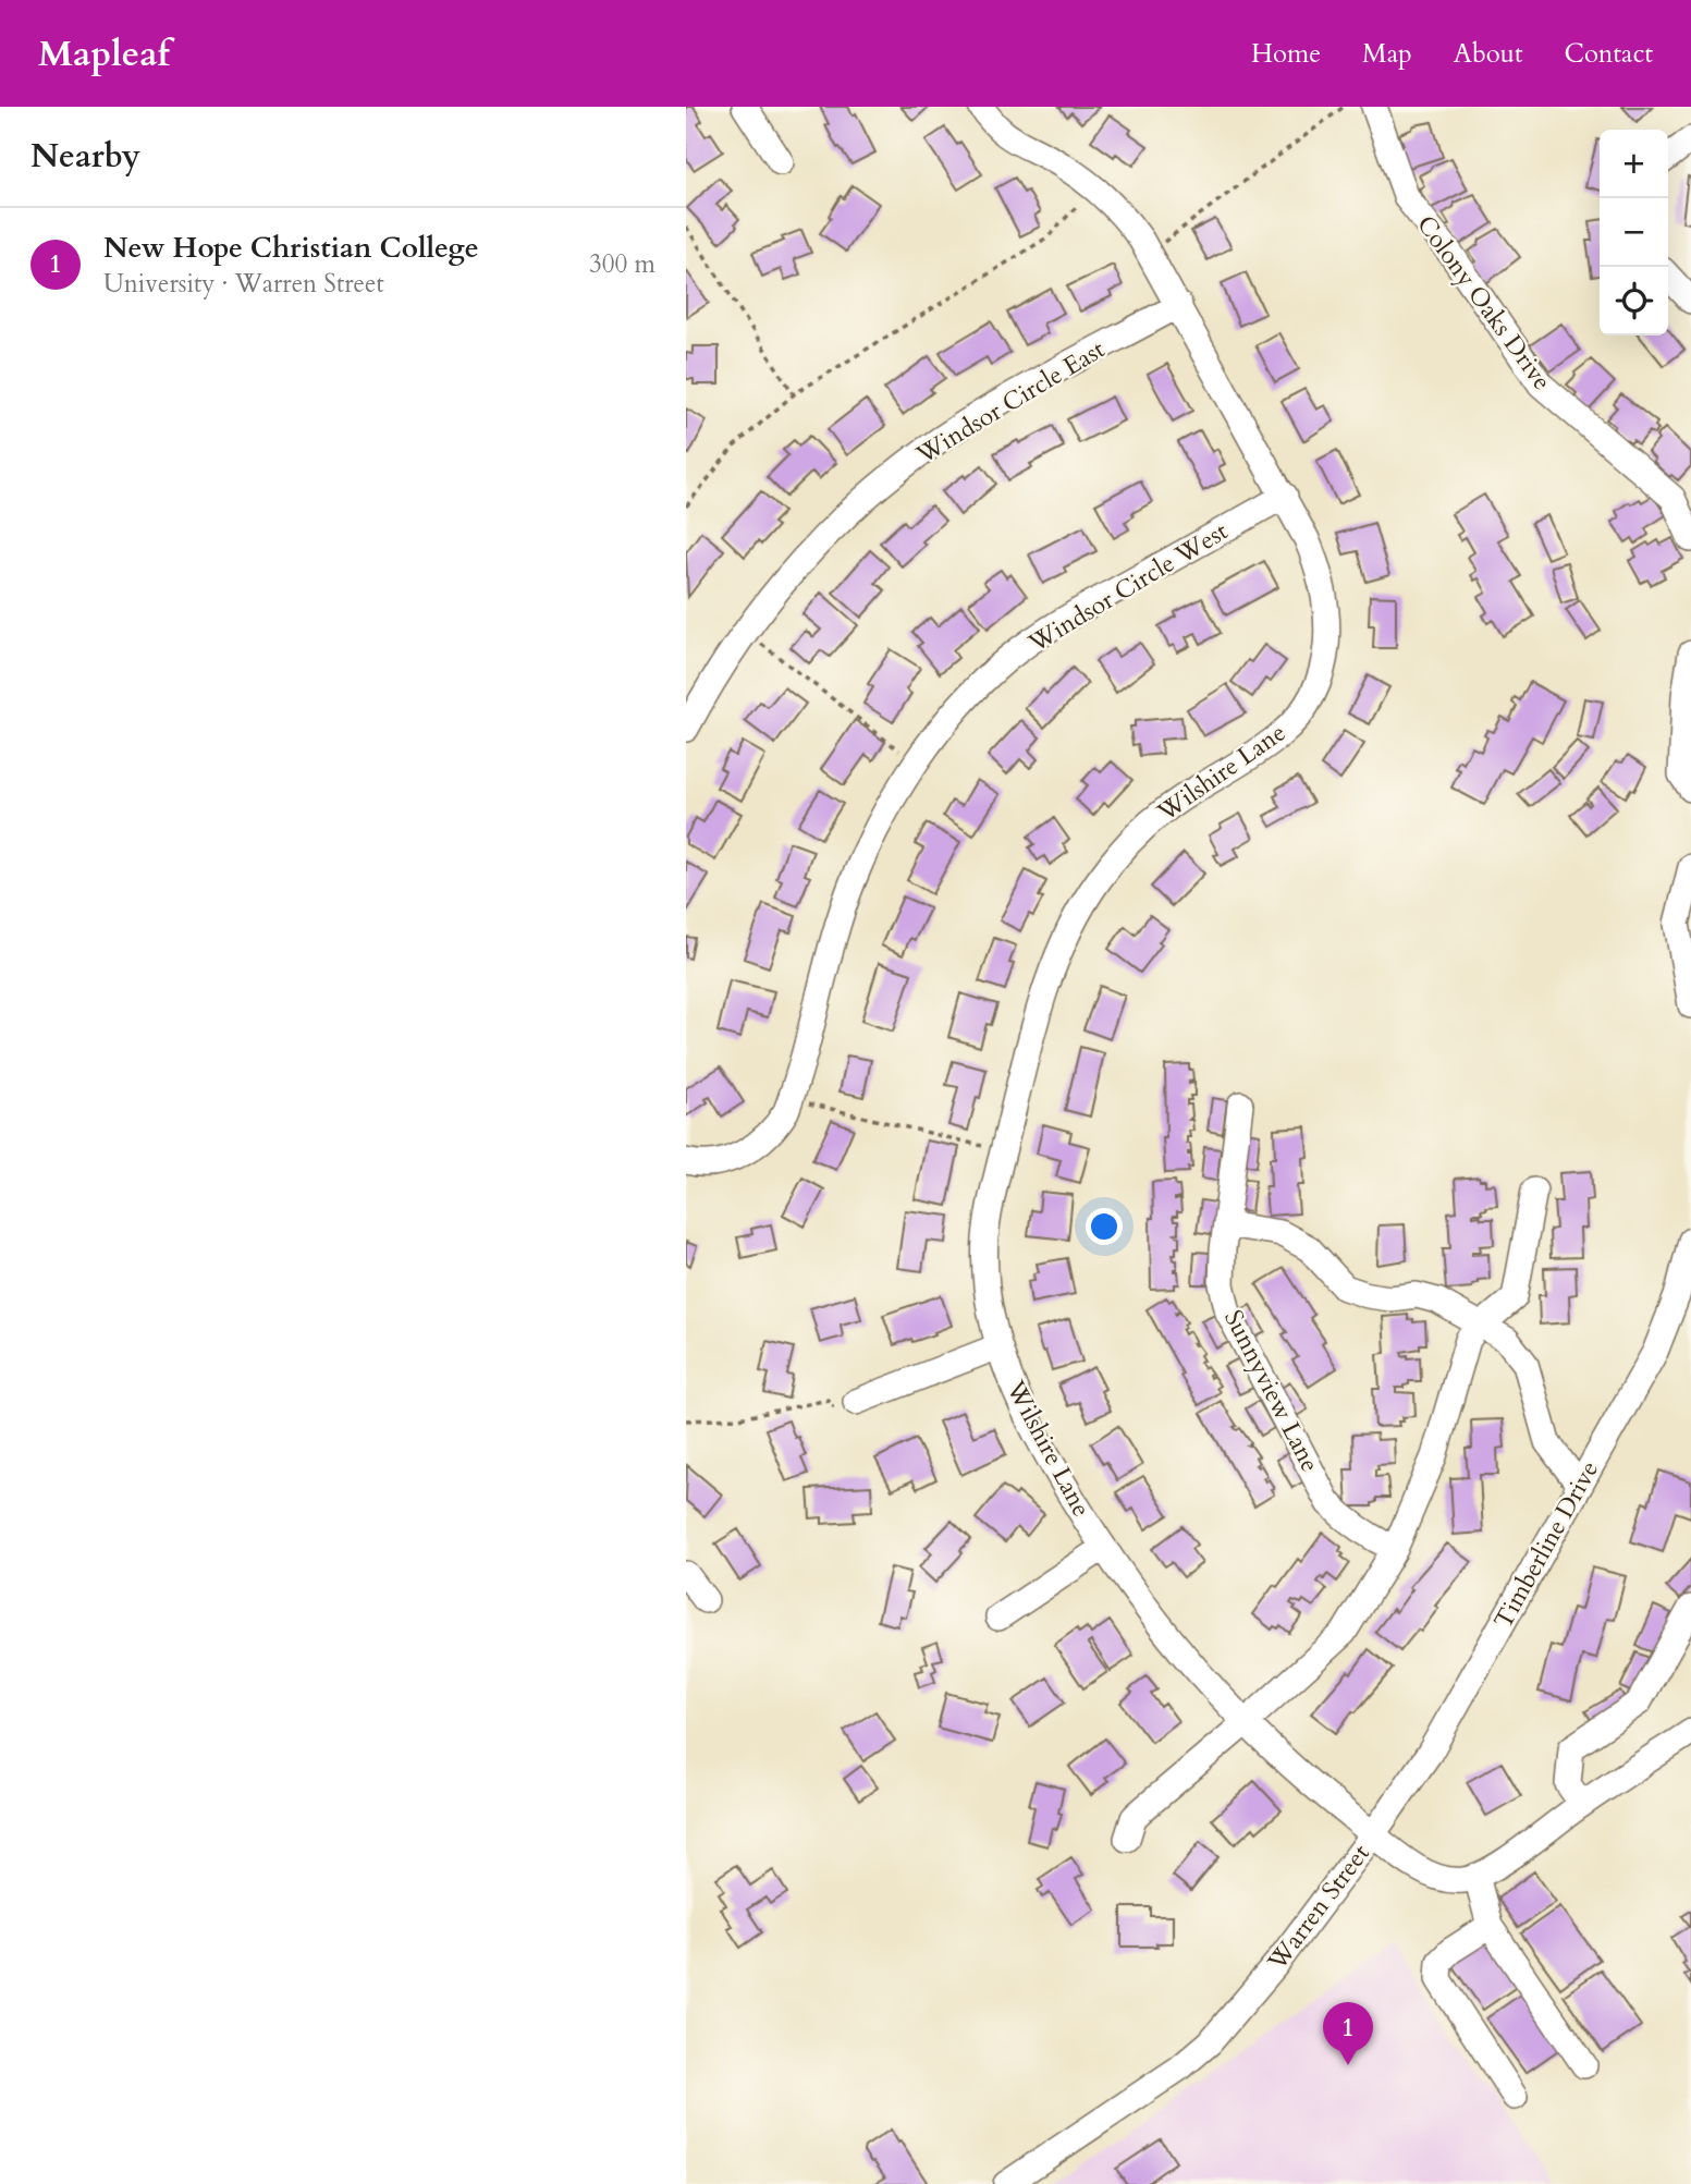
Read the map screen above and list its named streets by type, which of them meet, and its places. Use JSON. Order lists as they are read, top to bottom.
{
  "streets": {
    "street": [
      "Colony Oaks Drive",
      "Windsor Circle East",
      "Windsor Circle West",
      "Wilshire Lane",
      "Sunnyview Lane",
      "Timberline Drive",
      "Warren Street"
    ]
  },
  "crossings": [
    ["Windsor Circle East", "Wilshire Lane"],
    ["Windsor Circle West", "Wilshire Lane"],
    ["Wilshire Lane", "Timberline Drive"],
    ["Wilshire Lane", "Warren Street"],
    ["Timberline Drive", "Warren Street"]
  ],
  "page": {
    "header": "Mapleaf",
    "nav": [
      "Home",
      "Map",
      "About",
      "Contact"
    ],
    "heading": "Nearby",
    "map_buttons": ["+", "−"],
    "list": [
      {
        "mark": "1",
        "name": "New Hope Christian College",
        "note": "University · Warren Street",
        "value": "300 m"
      }
    ],
    "pins": "1"
  }
}
